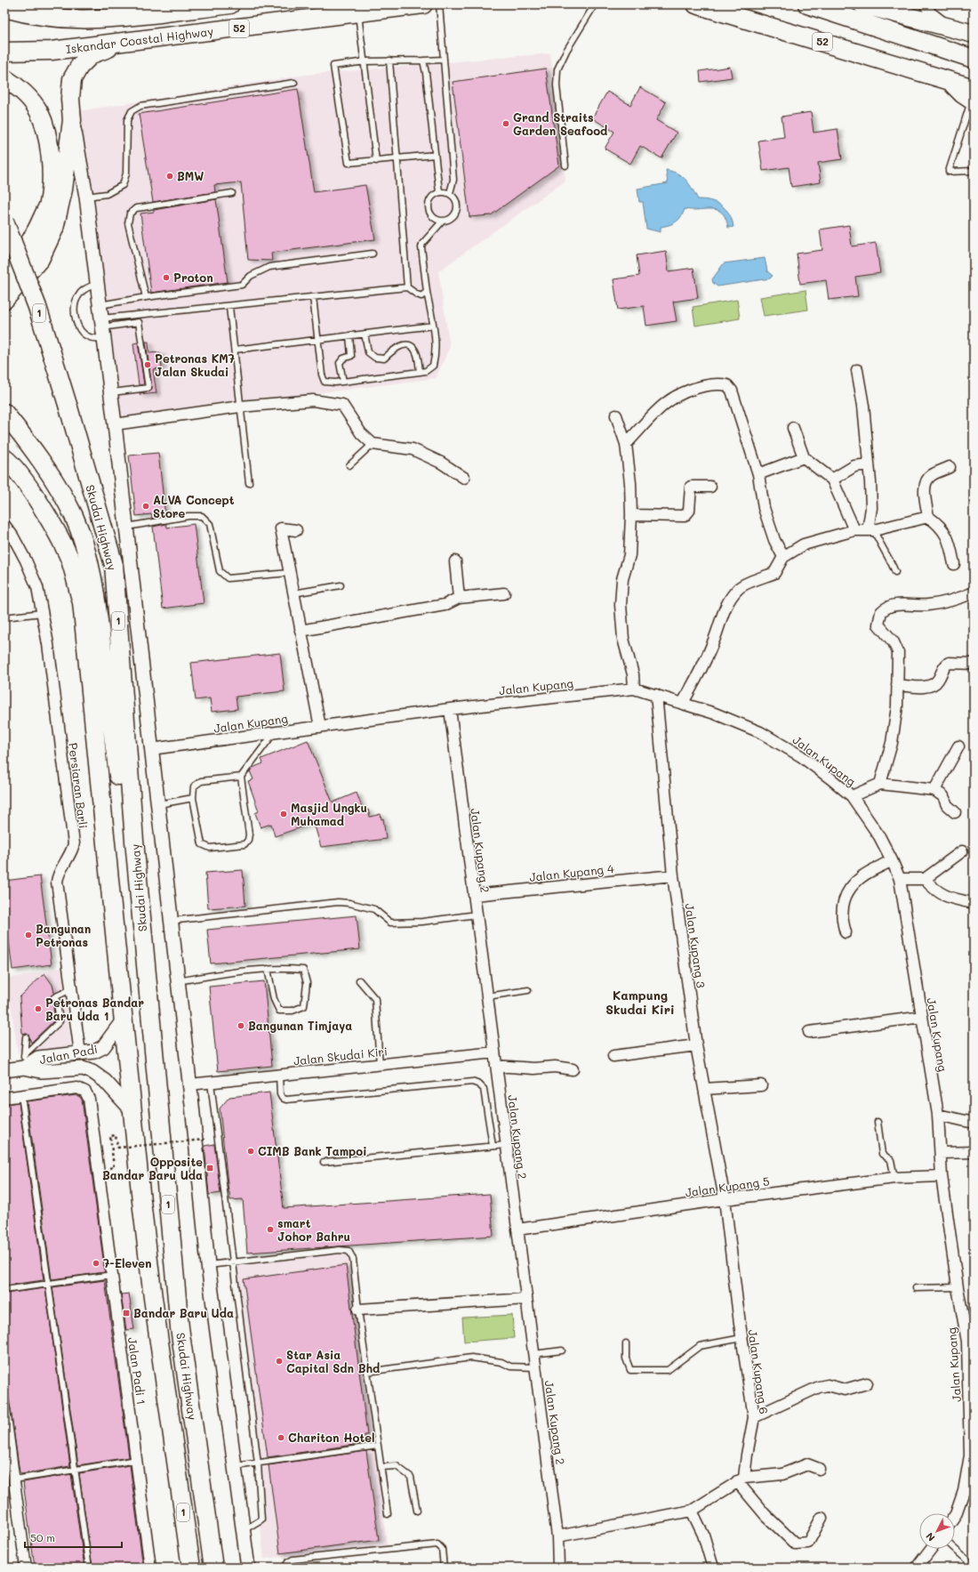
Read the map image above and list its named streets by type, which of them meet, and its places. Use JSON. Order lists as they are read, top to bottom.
{
  "streets": {
    "highway": [
      "52",
      "Iskandar Coastal Highway",
      "1",
      "Skudai Highway"
    ],
    "street": [
      "Jalan Kupang",
      "Persiaran Barli",
      "Jalan Kupang 2",
      "Jalan Kupang 4",
      "Jalan Kupang 3",
      "Jalan Padi",
      "Jalan Skudai Kiri",
      "Jalan Kupang 5",
      "Jalan Padi 1",
      "Jalan Kupang 6"
    ]
  },
  "crossings": [
    ["Skudai Highway", "Jalan Padi"],
    ["Jalan Kupang", "Jalan Kupang 2"],
    ["Jalan Kupang", "Jalan Kupang 3"],
    ["Jalan Kupang", "Jalan Kupang 5"],
    ["Persiaran Barli", "Jalan Padi"],
    ["Jalan Kupang 2", "Jalan Kupang 4"],
    ["Jalan Kupang 2", "Jalan Skudai Kiri"],
    ["Jalan Kupang 2", "Jalan Kupang 5"],
    ["Jalan Kupang 4", "Jalan Kupang 3"],
    ["Jalan Kupang 3", "Jalan Kupang 5"],
    ["Jalan Kupang 3", "Jalan Kupang 6"],
    ["Jalan Kupang 5", "Jalan Kupang 6"]
  ],
  "districts": ["Kampung Skudai Kiri"],
  "places": {
    "other": [
      "Grand Straits Garden Seafood",
      "BMW",
      "Proton",
      "Petronas KM7 Jalan Skudai",
      "ALVA Concept Store",
      "Masjid Ungku Muhamad",
      "Bangunan Petronas",
      "Petronas Bandar Baru Uda 1",
      "Bangunan Timjaya",
      "CIMB Bank Tampoi",
      "smart Johor Bahru",
      "7-Eleven",
      "Star Asia Capital Sdn Bhd",
      "Chariton Hotel"
    ],
    "transit": ["Opposite Bandar Baru Uda", "Bandar Baru Uda"]
  },
  "scale_bar": "50 m",
  "north": "bottom left"
}
